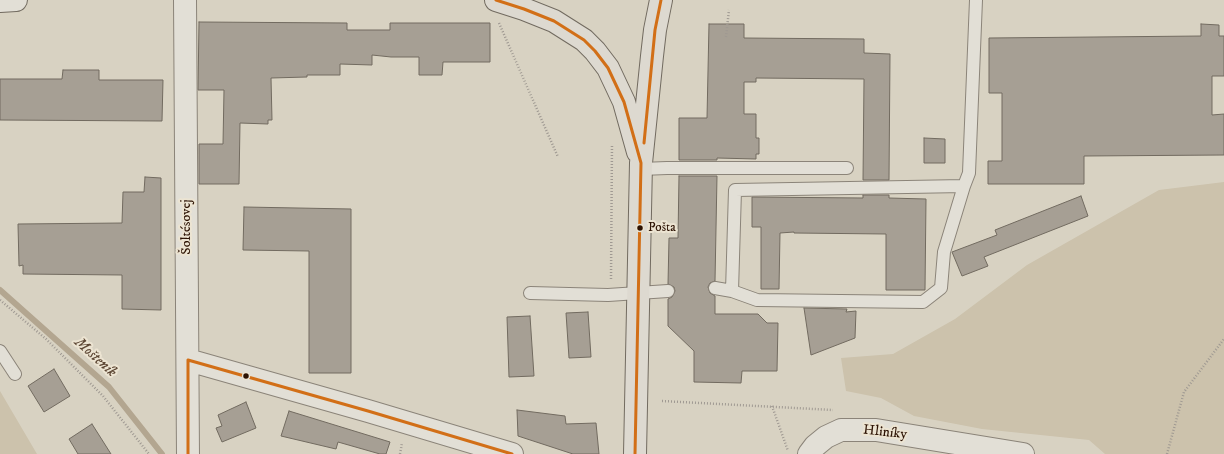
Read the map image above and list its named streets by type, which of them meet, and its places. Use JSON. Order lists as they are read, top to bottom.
{
  "streets": {
    "street": ["Šoltésovej", "Hliníky"]
  },
  "water": ["Mošteník"],
  "places": ["Pošta"]
}
